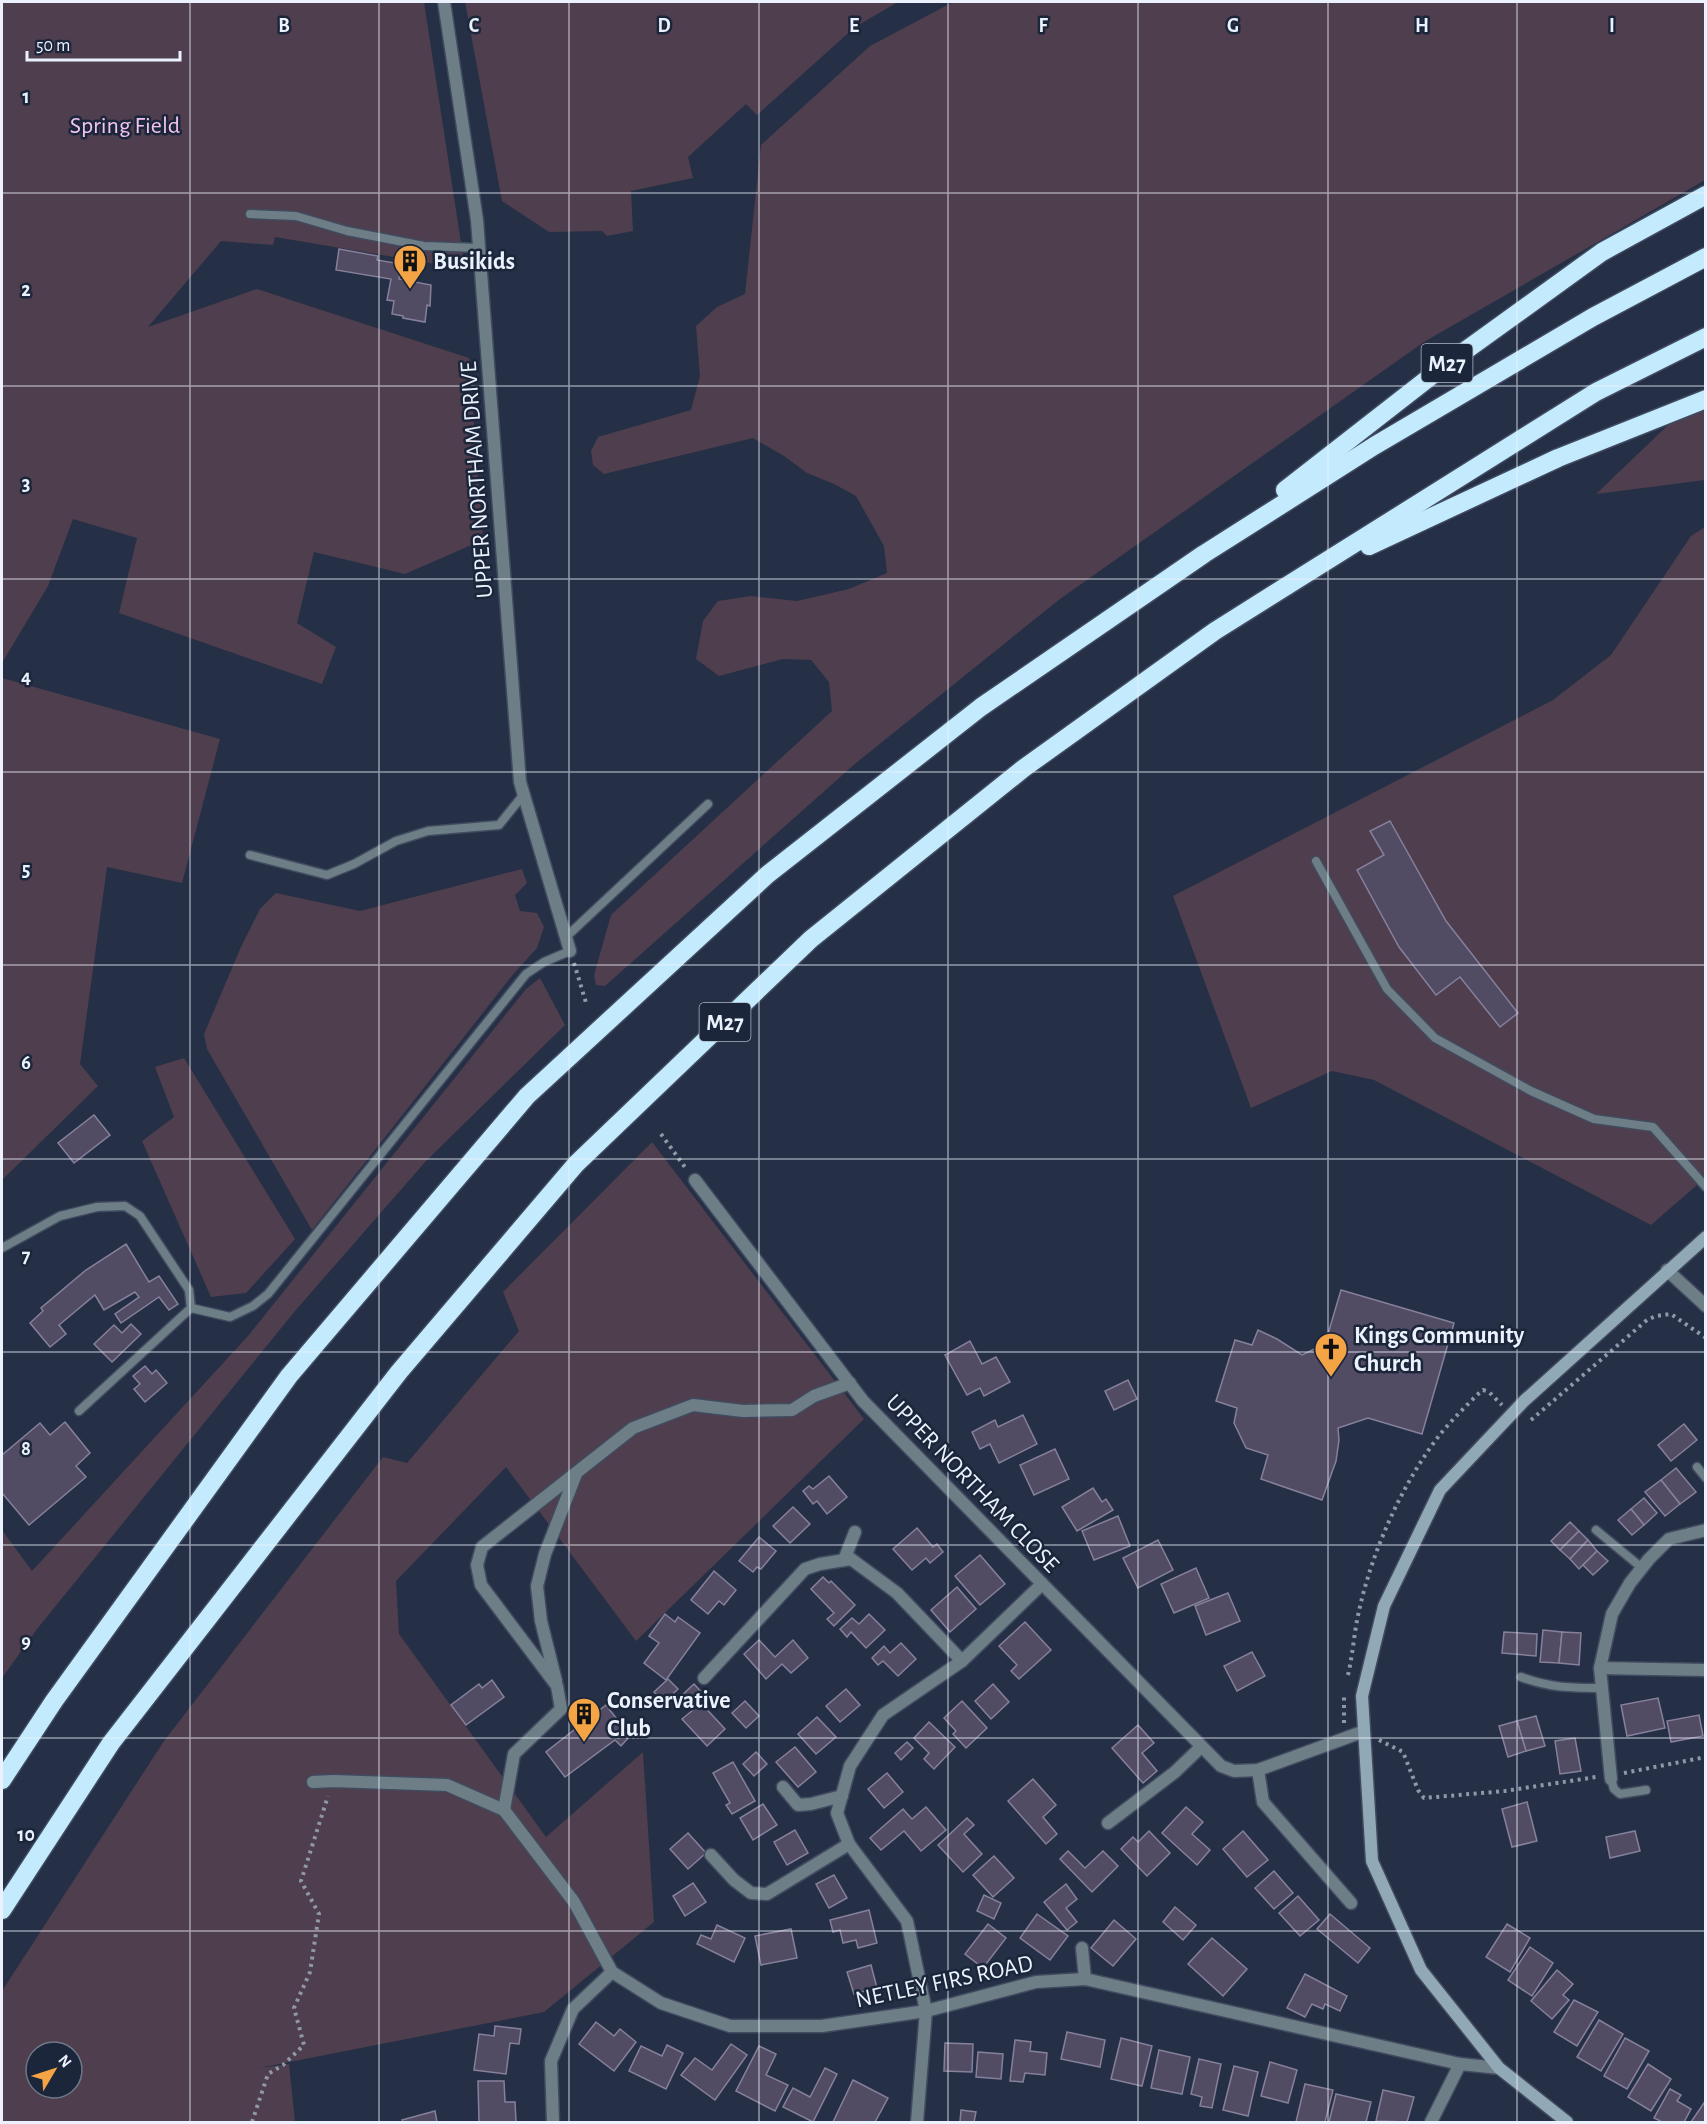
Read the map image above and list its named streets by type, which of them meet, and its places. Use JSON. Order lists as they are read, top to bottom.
{
  "streets": {
    "highway": ["M27"],
    "street": ["UPPER NORTHAM DRIVE", "UPPER NORTHAM CLOSE", "NETLEY FIRS ROAD"]
  },
  "parks": ["Spring Field"],
  "places": {
    "building": ["Busikids", "Conservative Club"],
    "church": ["Kings Community Church"]
  },
  "scale_bar": "50 m",
  "north": "top right",
  "grid": {
    "columns": [
      "B",
      "C",
      "D",
      "E",
      "F",
      "G",
      "H",
      "I"
    ],
    "rows": [
      "1",
      "2",
      "3",
      "4",
      "5",
      "6",
      "7",
      "8",
      "9",
      "10"
    ]
  }
}
